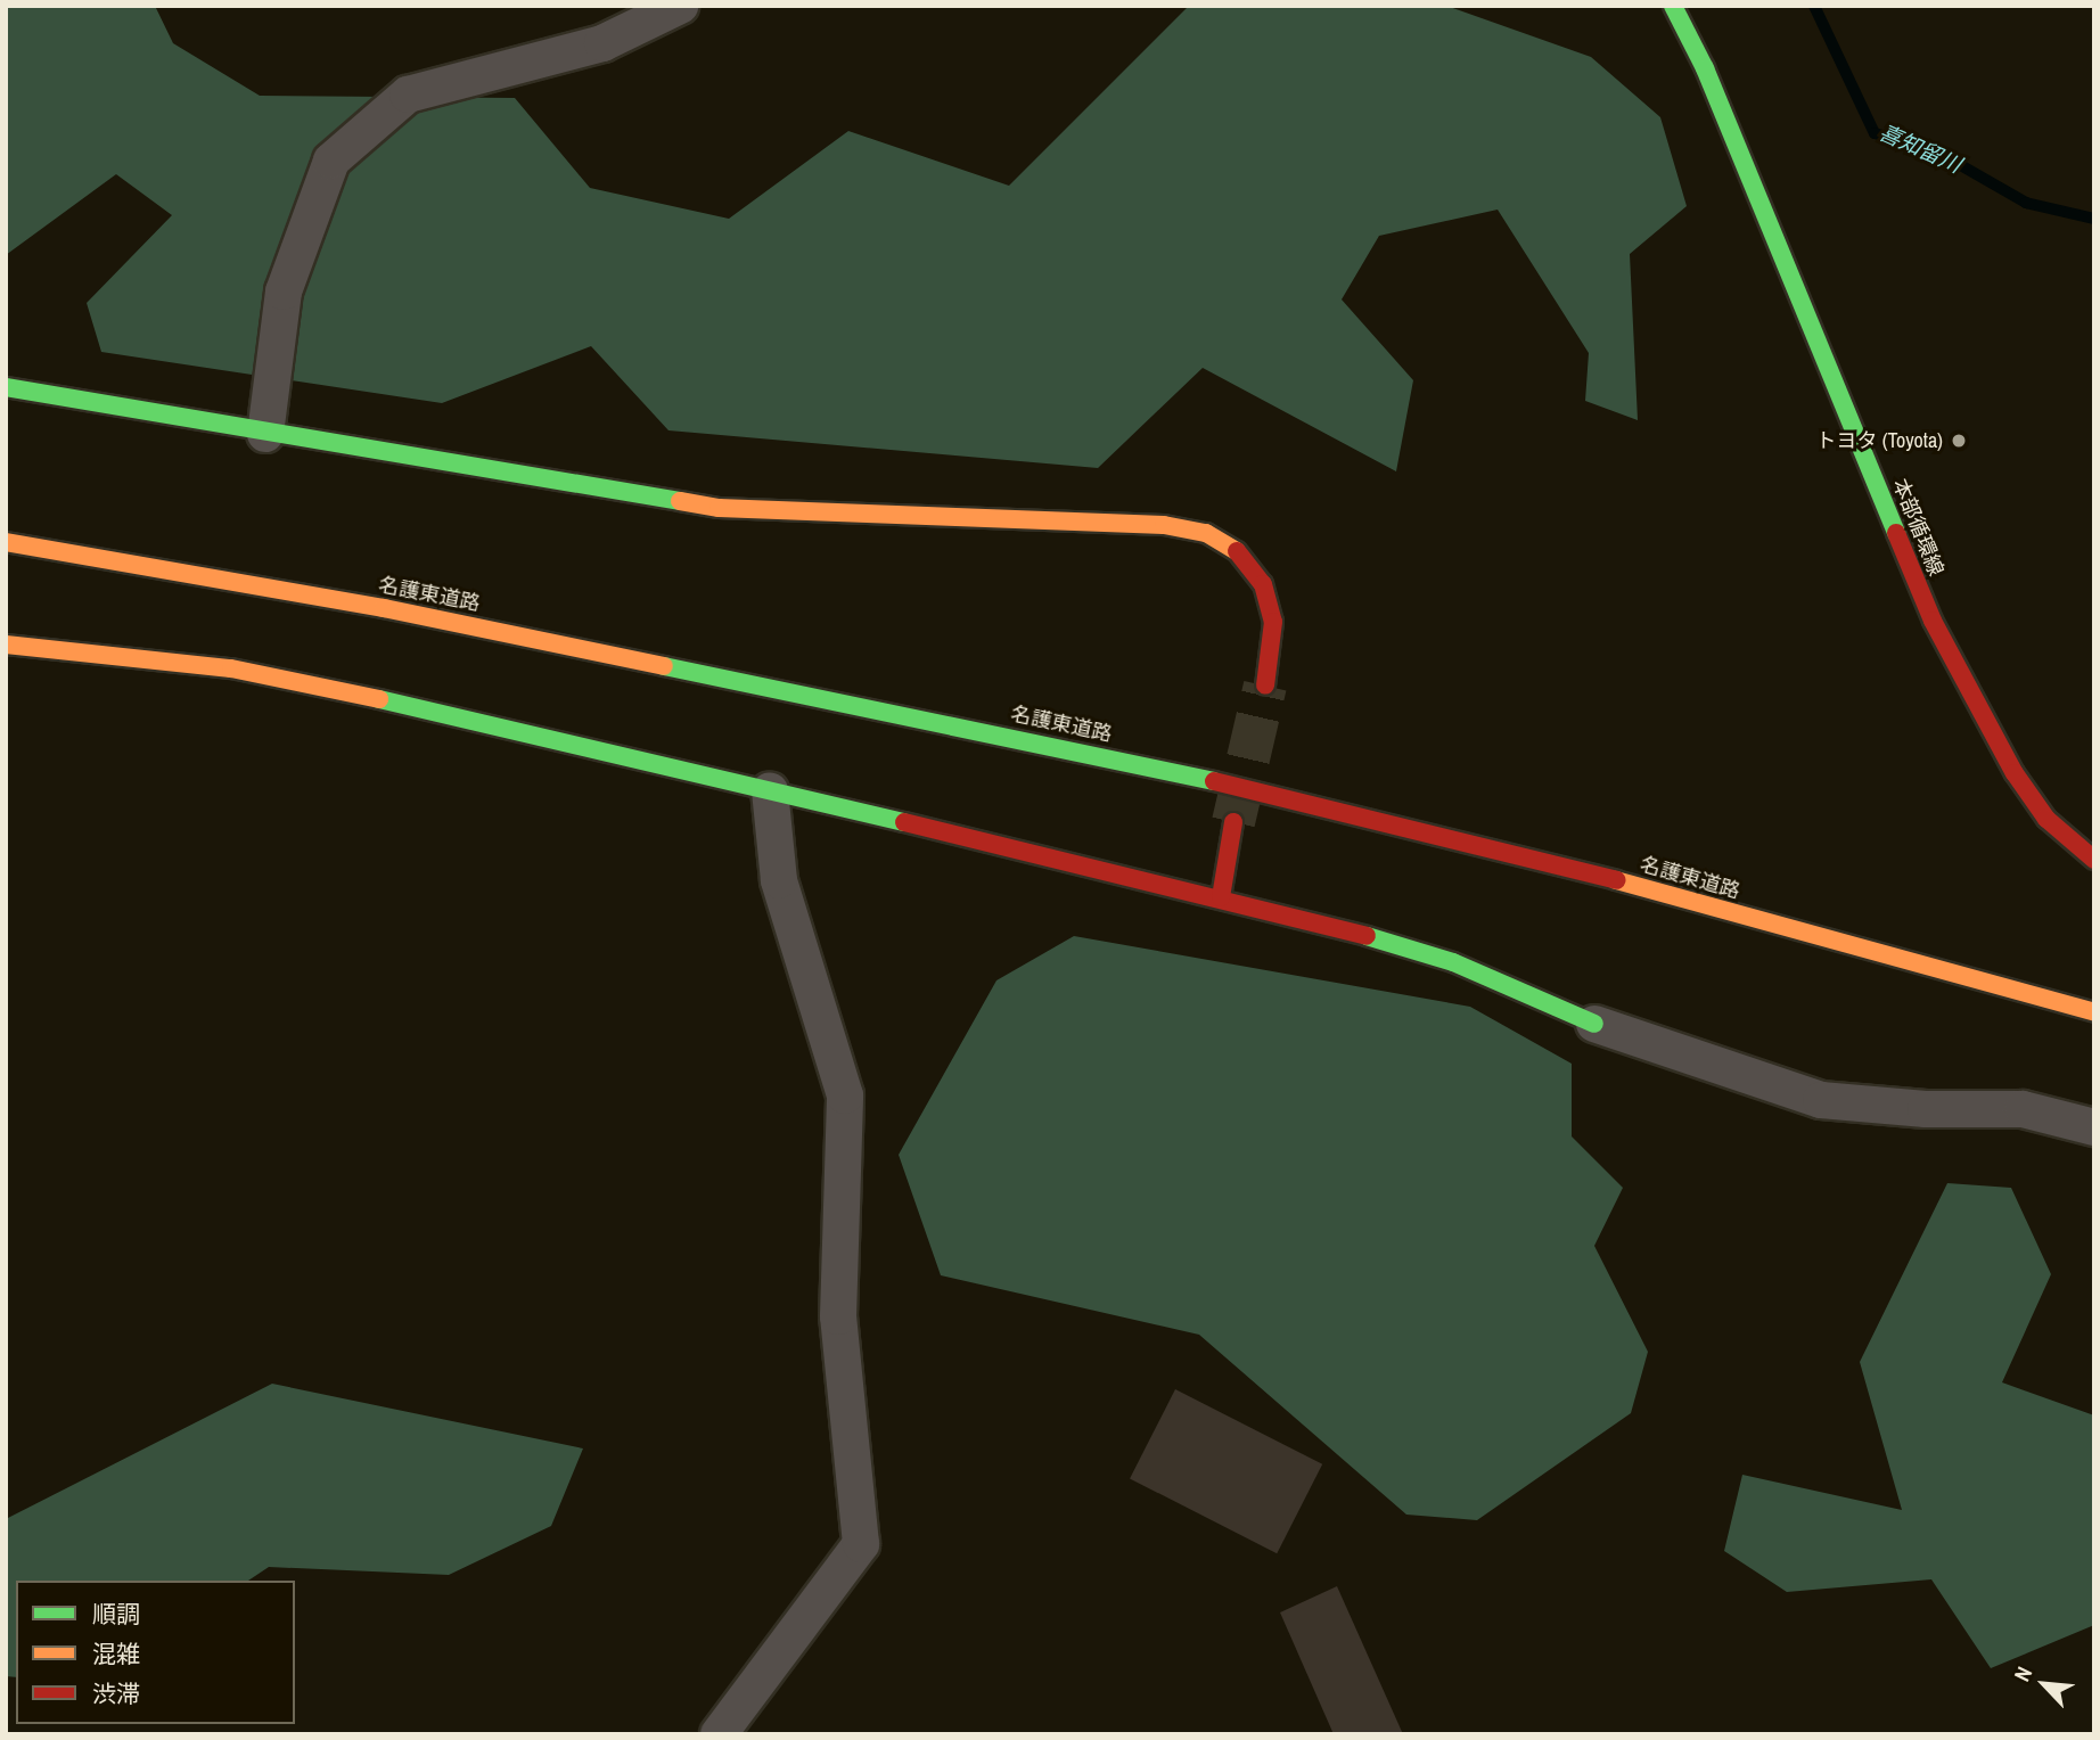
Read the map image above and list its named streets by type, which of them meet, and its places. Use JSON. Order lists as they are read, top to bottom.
{
  "streets": {
    "main road": ["本部循環線", "名護東道路"]
  },
  "water": ["喜知留川"],
  "places": ["トヨタ (Toyota)"],
  "legend": ["順調", "混雑", "渋滞"],
  "north": "top left"
}
